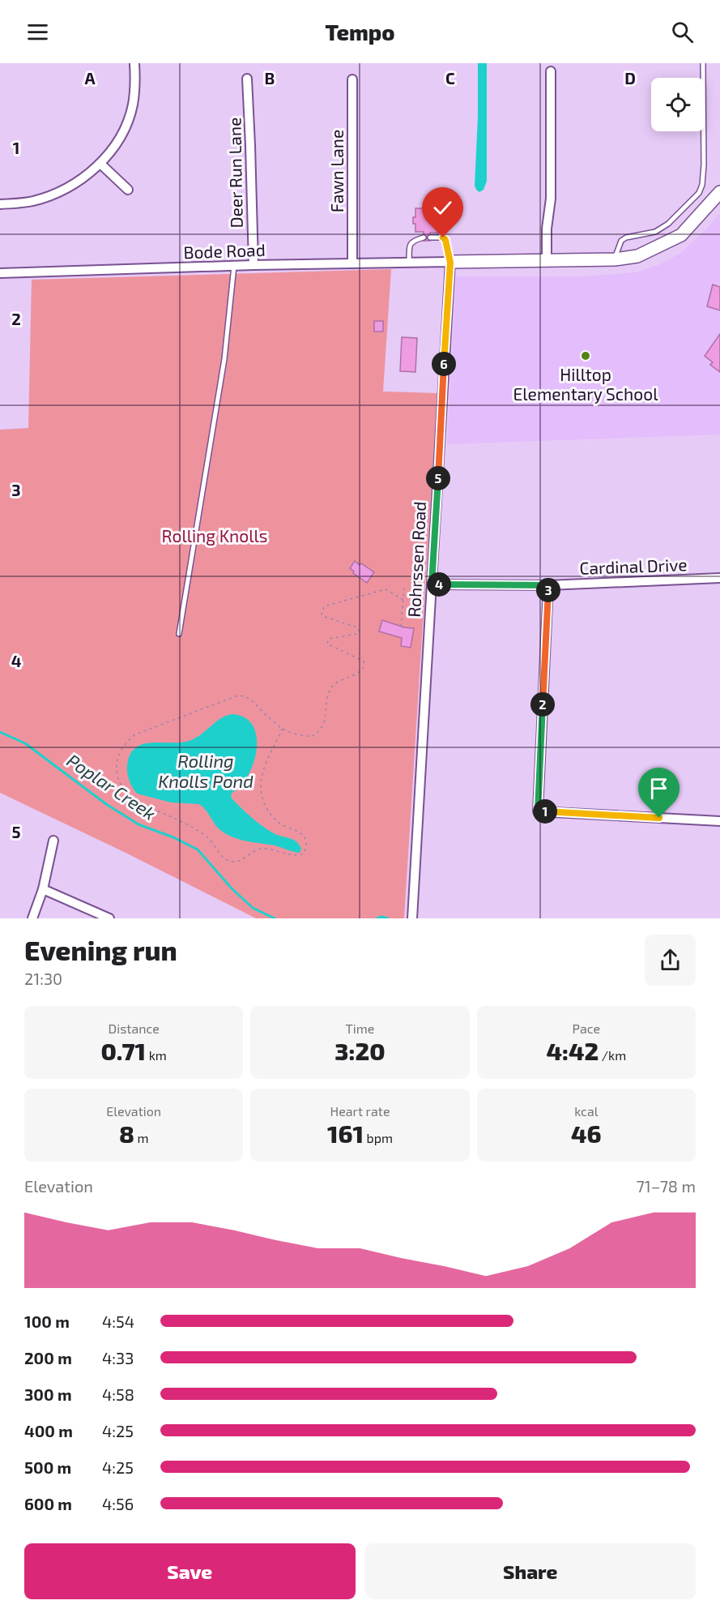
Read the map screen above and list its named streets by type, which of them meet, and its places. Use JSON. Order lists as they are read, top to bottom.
{
  "streets": {
    "street": [
      "Fawn Lane",
      "Deer Run Lane",
      "Bode Road",
      "Rohrssen Road",
      "Cardinal Drive"
    ]
  },
  "crossings": [
    ["Fawn Lane", "Bode Road"],
    ["Deer Run Lane", "Bode Road"],
    ["Bode Road", "Rohrssen Road"],
    ["Rohrssen Road", "Cardinal Drive"]
  ],
  "water": ["Rolling Knolls Pond", "Poplar Creek"],
  "parks": ["Rolling Knolls"],
  "places": ["Hilltop Elementary School"],
  "page": {
    "header": "Tempo",
    "pins": [
      "6",
      "5",
      "4",
      "3",
      "2",
      "1"
    ],
    "heading": ["Evening run", "21:30"],
    "stats": [
      ["Distance", "0.71 km"],
      ["Time", "3:20"],
      ["Pace", "4:42 /km"],
      ["Elevation", "8 m"],
      ["Heart rate", "161 bpm"],
      ["kcal", "46"]
    ],
    "chart": ["Elevation", "71–78 m"],
    "list": [
      {
        "name": "100 m",
        "note": "4:54"
      },
      {
        "name": "200 m",
        "note": "4:33"
      },
      {
        "name": "300 m",
        "note": "4:58"
      },
      {
        "name": "400 m",
        "note": "4:25"
      },
      {
        "name": "500 m",
        "note": "4:25"
      },
      {
        "name": "600 m",
        "note": "4:56"
      }
    ],
    "buttons": ["Save", "Share"]
  },
  "grid": {
    "columns": [
      "A",
      "B",
      "C",
      "D"
    ],
    "rows": [
      "1",
      "2",
      "3",
      "4",
      "5"
    ]
  }
}
